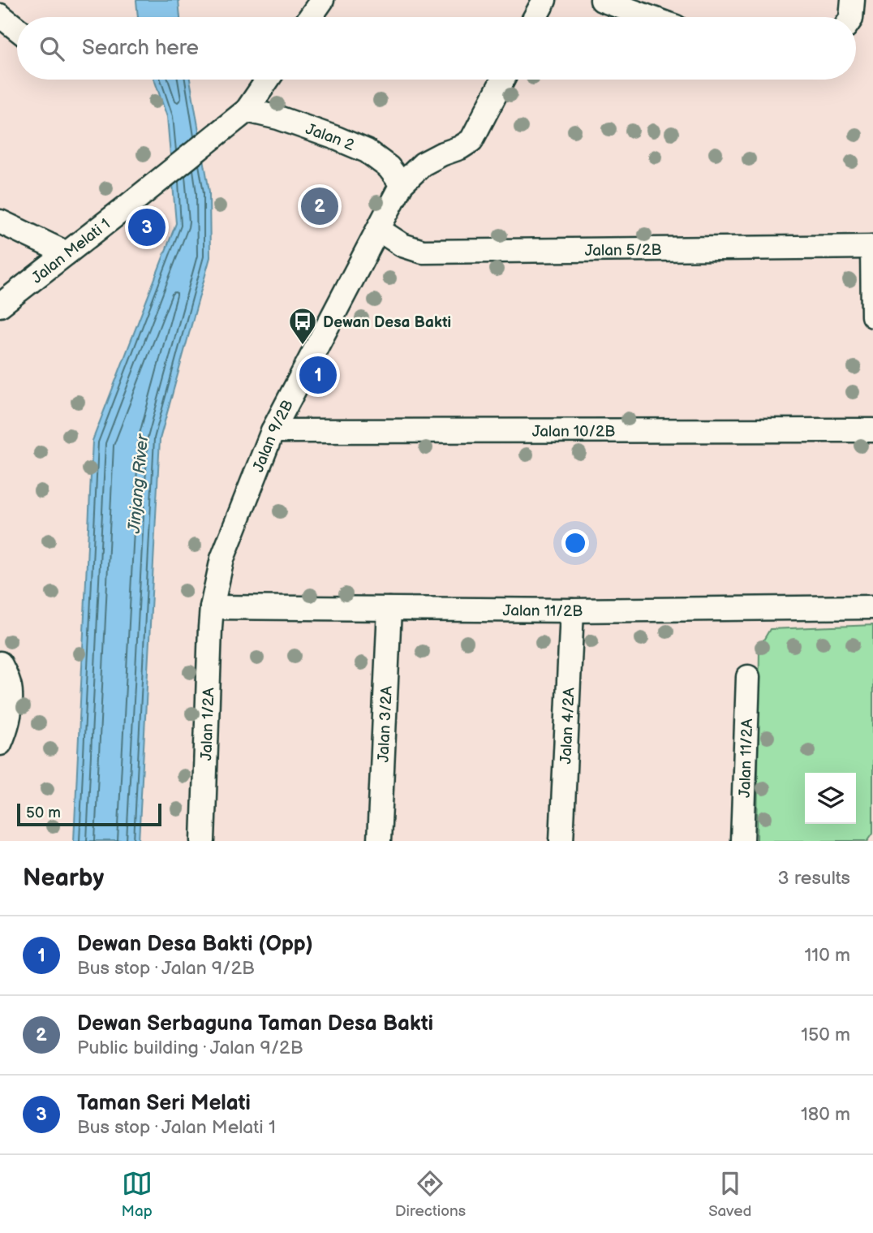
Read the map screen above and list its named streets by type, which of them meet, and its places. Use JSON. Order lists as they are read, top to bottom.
{
  "streets": {
    "street": [
      "Jalan 2",
      "Jalan Melati 1",
      "Jalan 5/2B",
      "Jalan 10/2B",
      "Jalan 9/2B",
      "Jalan 11/2B",
      "Jalan 1/2A",
      "Jalan 3/2A",
      "Jalan 4/2A",
      "Jalan 11/2A"
    ]
  },
  "crossings": [
    ["Jalan 2", "Jalan Melati 1"],
    ["Jalan 2", "Jalan 9/2B"],
    ["Jalan 5/2B", "Jalan 9/2B"],
    ["Jalan 10/2B", "Jalan 9/2B"],
    ["Jalan 9/2B", "Jalan 11/2B"],
    ["Jalan 9/2B", "Jalan 1/2A"],
    ["Jalan 11/2B", "Jalan 1/2A"],
    ["Jalan 11/2B", "Jalan 3/2A"],
    ["Jalan 11/2B", "Jalan 4/2A"]
  ],
  "water": ["Jinjang River"],
  "places": {
    "bus stop": ["Dewan Desa Bakti"]
  },
  "scale_bar": "50 m",
  "page": {
    "search": "Search here",
    "pins": ["2", "3", "1"],
    "scale": "50 m",
    "heading": ["Nearby", "3 results"],
    "list": [
      {
        "mark": "1",
        "name": "Dewan Desa Bakti (Opp)",
        "note": "Bus stop · Jalan 9/2B",
        "value": "110 m"
      },
      {
        "mark": "2",
        "name": "Dewan Serbaguna Taman Desa Bakti",
        "note": "Public building · Jalan 9/2B",
        "value": "150 m"
      },
      {
        "mark": "3",
        "name": "Taman Seri Melati",
        "note": "Bus stop · Jalan Melati 1",
        "value": "180 m"
      }
    ],
    "nav": ["Map", "Directions", "Saved"]
  }
}
